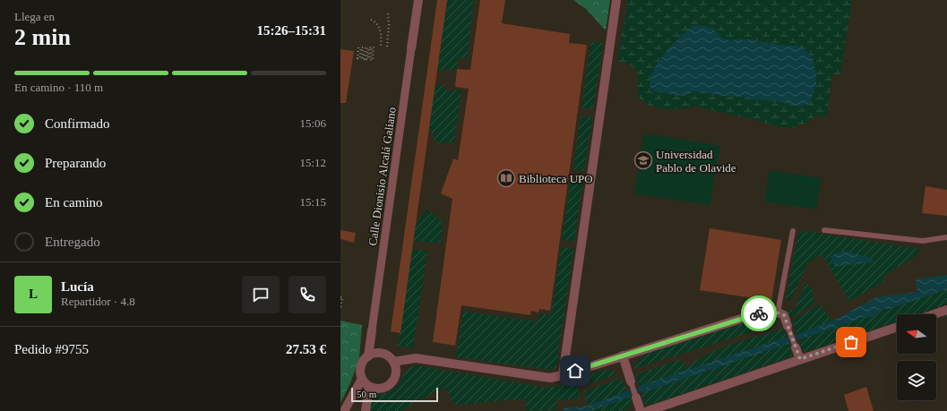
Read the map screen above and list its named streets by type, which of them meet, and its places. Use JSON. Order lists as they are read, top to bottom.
{
  "streets": {
    "street": ["Calle Dionisio Alcalá Galiano"]
  },
  "places": {
    "school or university": ["Universidad Pablo de Olavide"],
    "library": ["Biblioteca UPO"]
  },
  "scale_bar": "50 m",
  "north": "left",
  "page": {
    "heading": ["2 min", "Llega en", "15:26–15:31"],
    "panel": [
      "Lucía",
      "Repartidor · 4.8",
      "Pedido #9755",
      "27.53 €"
    ],
    "bar": "En camino · 110 m",
    "list": [
      ["Confirmado", "15:06"],
      ["Preparando", "15:12"],
      ["En camino", "15:15"],
      "Entregado"
    ],
    "round": "L",
    "scale": "50 m"
  }
}
